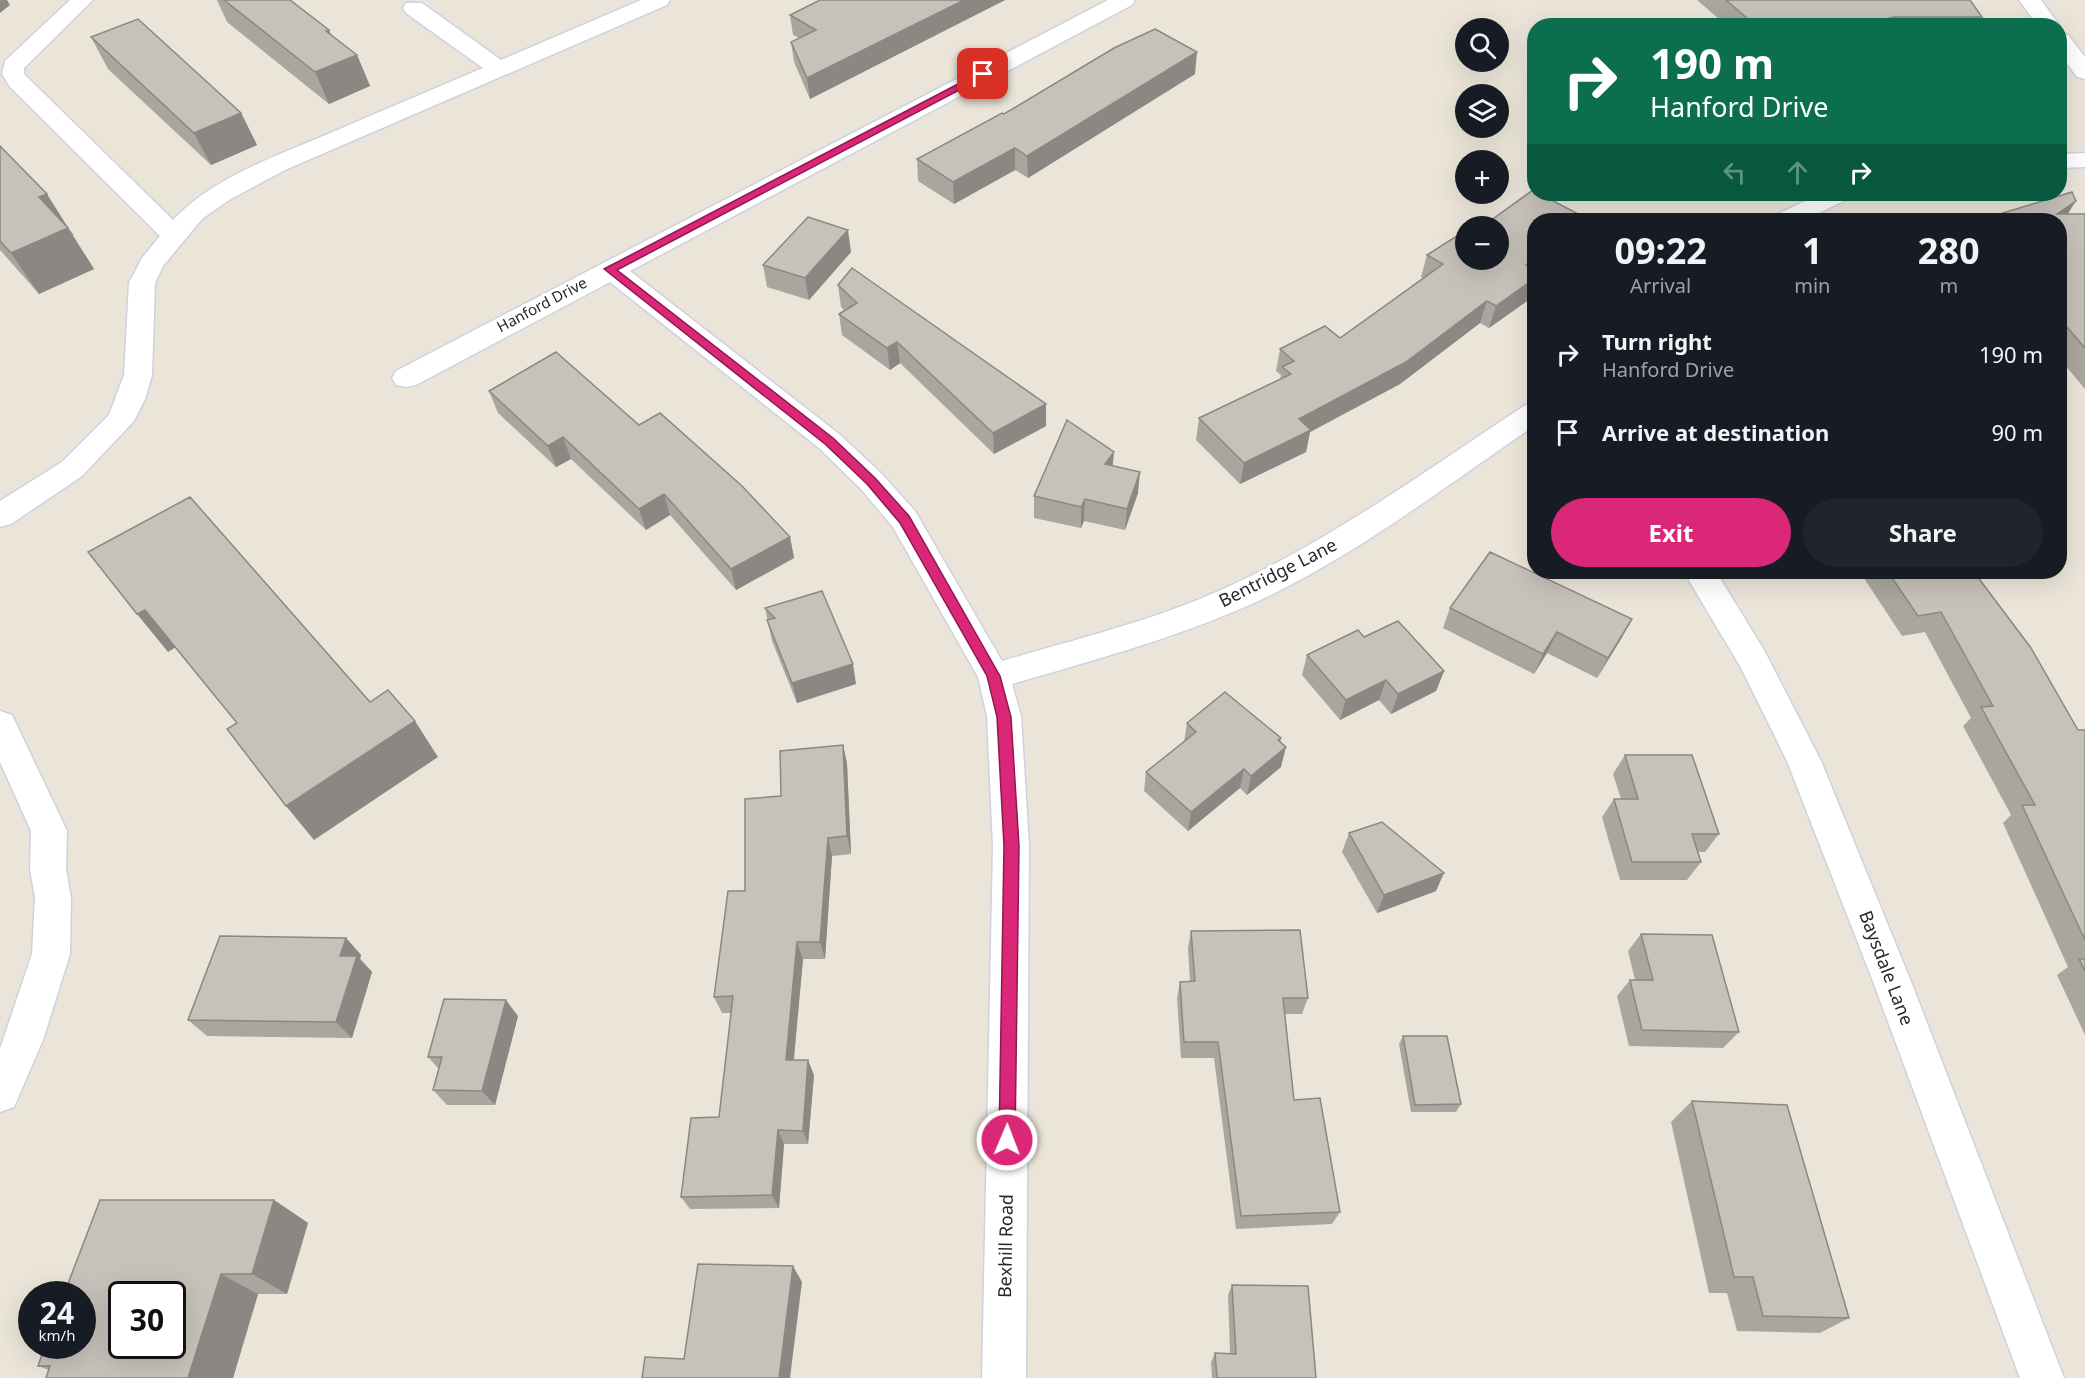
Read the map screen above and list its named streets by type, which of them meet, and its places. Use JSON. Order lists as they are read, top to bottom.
{
  "streets": {
    "street": [
      "Hanford Drive",
      "Bentridge Lane",
      "Baysdale Lane",
      "Bexhill Road"
    ]
  },
  "crossings": [
    ["Hanford Drive", "Bexhill Road"],
    ["Bentridge Lane", "Bexhill Road"]
  ],
  "page": {
    "map_buttons": ["+", "−"],
    "turn": ["190 m", "Hanford Drive"],
    "eta": [
      "09:22",
      "Arrival",
      "1",
      "min",
      "280",
      "m"
    ],
    "list": [
      {
        "name": "Turn right",
        "note": "Hanford Drive",
        "value": "190 m"
      },
      {
        "name": "Arrive at destination",
        "value": "90 m"
      }
    ],
    "buttons": ["Exit", "Share"],
    "speed": "24 km/h",
    "limit": "30"
  }
}
